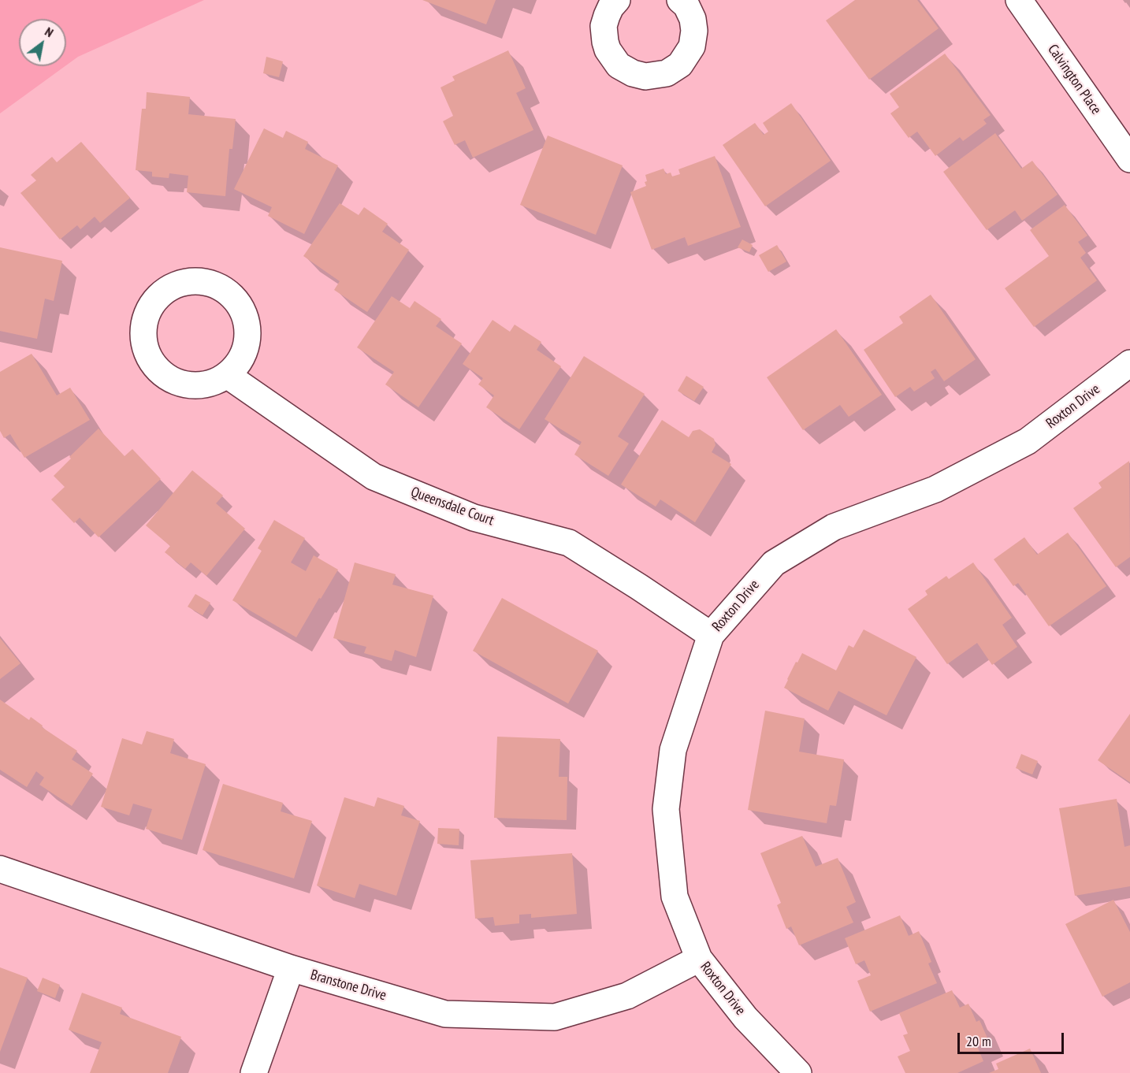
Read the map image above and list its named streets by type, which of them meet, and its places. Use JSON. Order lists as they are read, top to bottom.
{
  "streets": {
    "street": [
      "Calvington Place",
      "Roxton Drive",
      "Queensdale Court",
      "Branstone Drive"
    ]
  },
  "crossings": [
    ["Roxton Drive", "Queensdale Court"],
    ["Roxton Drive", "Branstone Drive"]
  ],
  "scale_bar": "20 m",
  "north": "top right"
}
